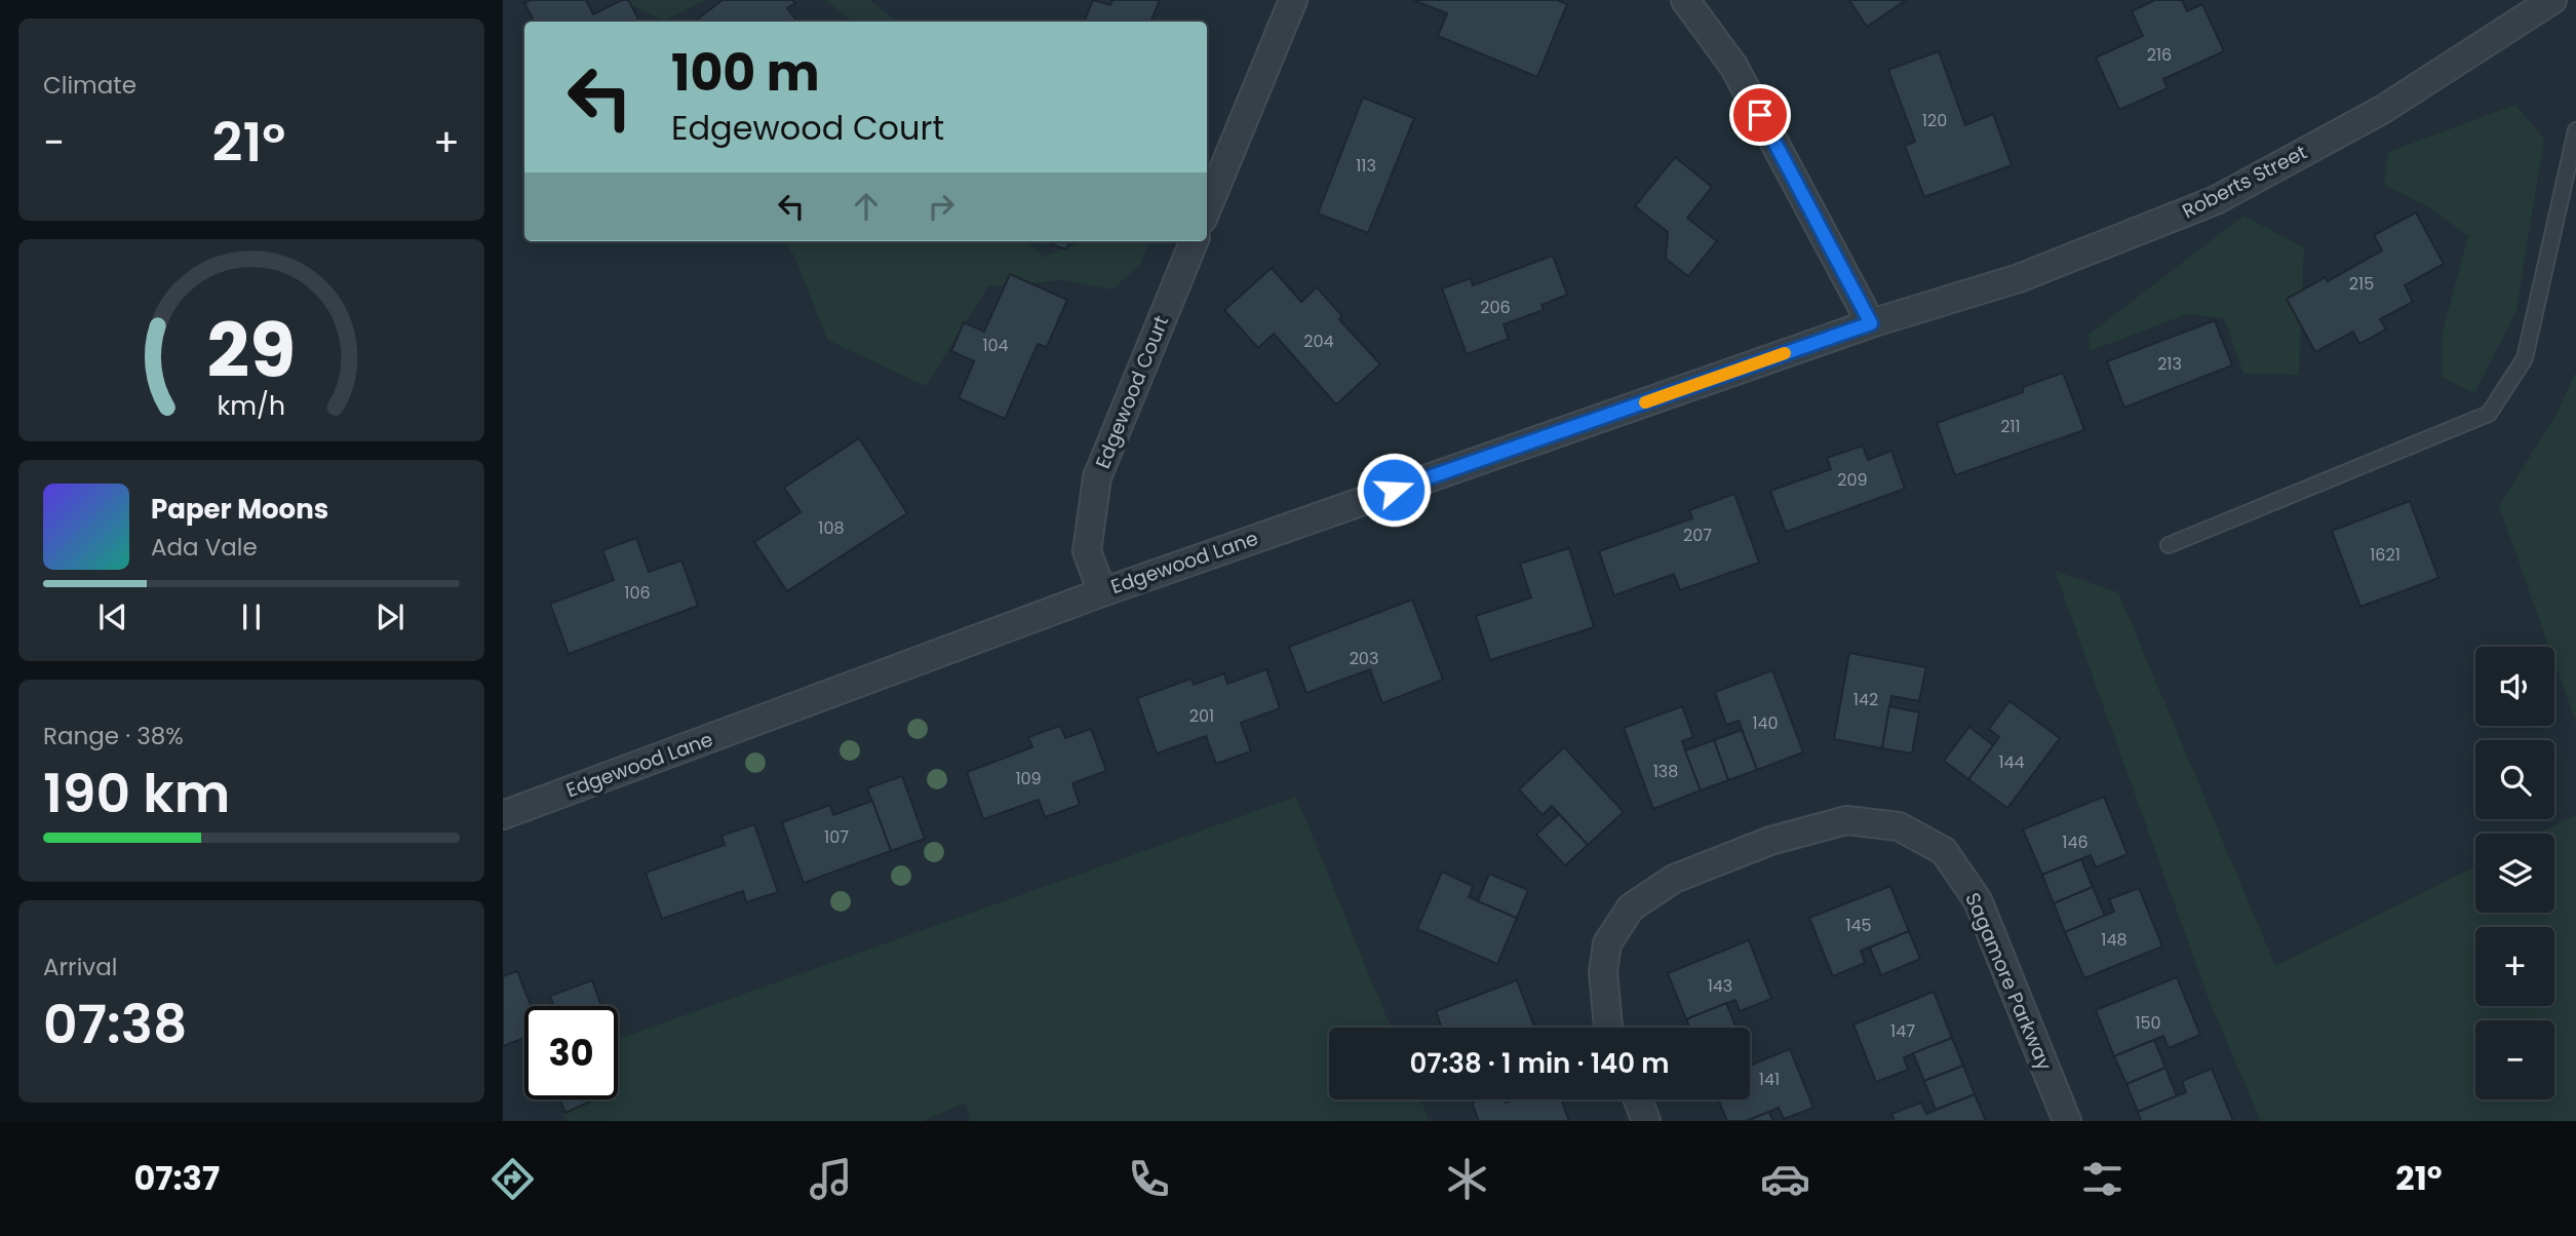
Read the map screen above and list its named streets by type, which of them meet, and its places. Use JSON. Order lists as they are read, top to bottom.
{
  "streets": {
    "street": [
      "Roberts Street",
      "Edgewood Court",
      "Edgewood Lane",
      "Sagamore Parkway"
    ]
  },
  "crossings": [
    ["Roberts Street", "Edgewood Lane"],
    ["Edgewood Court", "Edgewood Lane"]
  ],
  "house_numbers": [
    "216",
    "120",
    "113",
    "215",
    "206",
    "204",
    "104",
    "213",
    "211",
    "209",
    "108",
    "207",
    "1621",
    "106",
    "203",
    "142",
    "201",
    "140",
    "144",
    "138",
    "109",
    "107",
    "146",
    "145",
    "148",
    "143",
    "150",
    "147",
    "141"
  ],
  "page": {
    "tile": [
      "Climate",
      ["Range · 38%", "190 km"],
      ["Arrival", "07:38"]
    ],
    "turn": ["100 m", "Edgewood Court"],
    "heat": ["−", "21°", "+"],
    "song": ["Paper Moons", "Ada Vale"],
    "map_buttons": ["+", "−"],
    "limit": "30",
    "trip": "07:38 · 1 min · 140 m",
    "tabs": ["07:37", "21°"],
    "gauge": ["29", "km/h"]
  }
}
